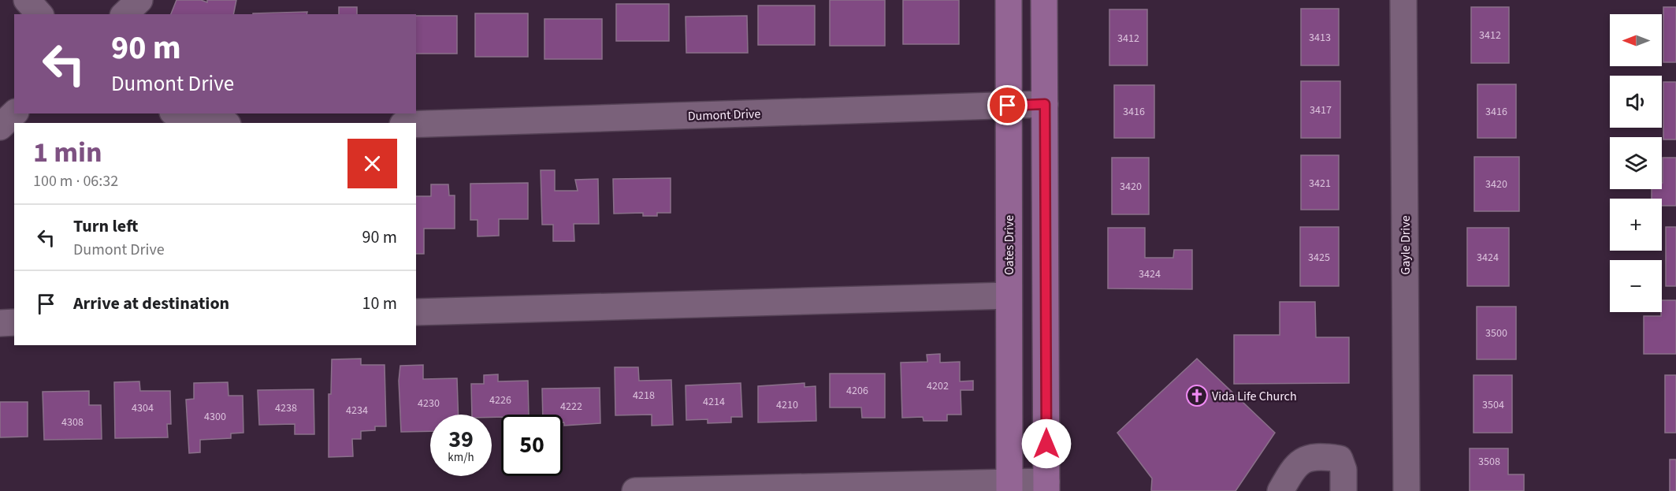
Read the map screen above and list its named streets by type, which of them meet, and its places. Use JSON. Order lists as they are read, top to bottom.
{
  "streets": {
    "main road": ["Oates Drive"],
    "street": ["Dumont Drive", "Gayle Drive"]
  },
  "crossings": [
    ["Dumont Drive", "Oates Drive"]
  ],
  "places": {
    "church": ["Vida Life Church"]
  },
  "house_numbers": [
    "3412",
    "3413",
    "3412",
    "3417",
    "3416",
    "3416",
    "3421",
    "3420",
    "3420",
    "3425",
    "3424",
    "3424",
    "3500",
    "4202",
    "4206",
    "4218",
    "4226",
    "4214",
    "4230",
    "4210",
    "3504",
    "4222",
    "4304",
    "4238",
    "4234",
    "4300",
    "4308",
    "3508"
  ],
  "north": "left",
  "page": {
    "map_buttons": ["+", "−"],
    "turn": ["90 m", "Dumont Drive"],
    "heading": ["1 min", "100 m · 06:32"],
    "list": [
      {
        "name": "Turn left",
        "note": "Dumont Drive",
        "value": "90 m"
      },
      {
        "name": "Arrive at destination",
        "value": "10 m"
      }
    ],
    "speed": "39 km/h",
    "limit": "50"
  }
}
